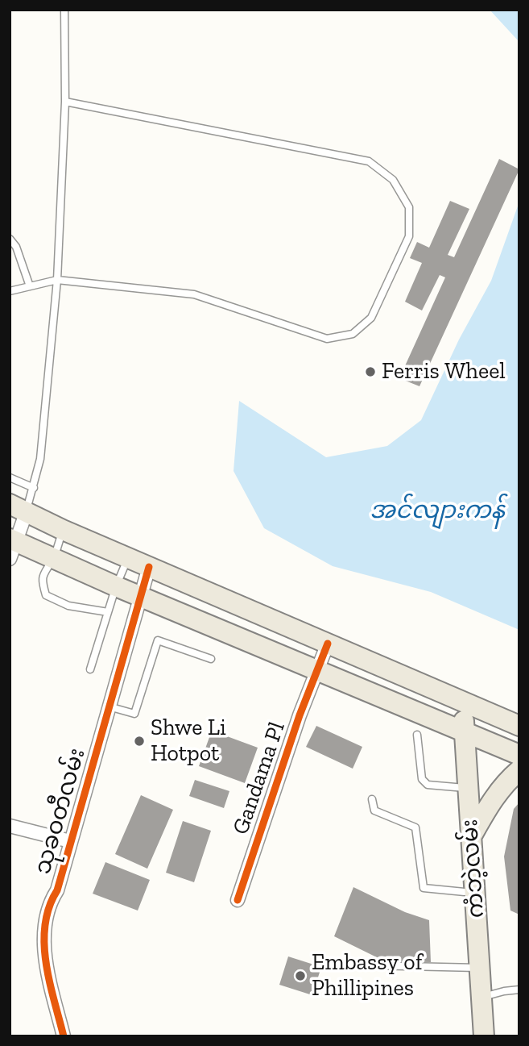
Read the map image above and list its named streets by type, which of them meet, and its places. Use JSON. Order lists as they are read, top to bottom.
{
  "streets": {
    "main road": ["ကံဘဲ့လမ်း"],
    "street": ["Gandama Pl", "သုခဝတီလမ်း"]
  },
  "water": ["အင်လျားကန်"],
  "places": ["Ferris Wheel", "Shwe Li Hotpot", "Embassy of Phillipines"]
}
